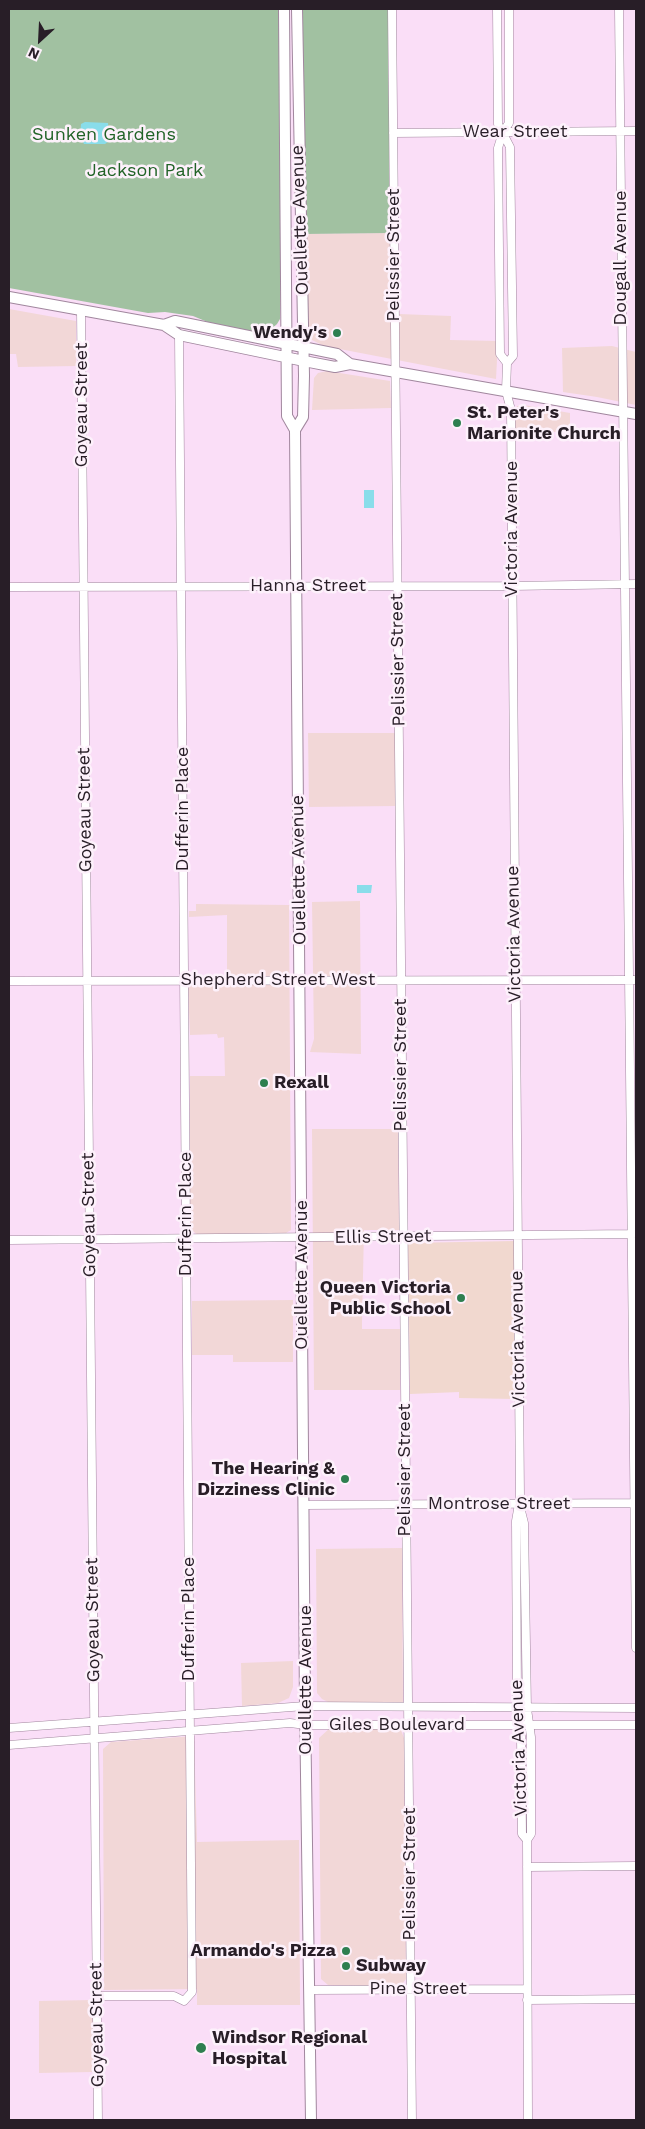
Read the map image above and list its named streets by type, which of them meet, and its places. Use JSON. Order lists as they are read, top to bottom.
{
  "streets": {
    "main road": ["Ouellette Avenue"],
    "street": [
      "Wear Street",
      "Pelissier Street",
      "Dougall Avenue",
      "Goyeau Street",
      "Victoria Avenue",
      "Hanna Street",
      "Dufferin Place",
      "Shepherd Street West",
      "Ellis Street",
      "Montrose Street",
      "Giles Boulevard",
      "Pine Street"
    ]
  },
  "crossings": [
    ["Wear Street", "Pelissier Street"],
    ["Wear Street", "Dougall Avenue"],
    ["Wear Street", "Victoria Avenue"],
    ["Ouellette Avenue", "Hanna Street"],
    ["Ouellette Avenue", "Shepherd Street West"],
    ["Ouellette Avenue", "Ellis Street"],
    ["Ouellette Avenue", "Montrose Street"],
    ["Ouellette Avenue", "Giles Boulevard"],
    ["Ouellette Avenue", "Pine Street"],
    ["Pelissier Street", "Hanna Street"],
    ["Pelissier Street", "Shepherd Street West"],
    ["Pelissier Street", "Ellis Street"],
    ["Pelissier Street", "Montrose Street"],
    ["Pelissier Street", "Giles Boulevard"],
    ["Pelissier Street", "Pine Street"],
    ["Dougall Avenue", "Hanna Street"],
    ["Dougall Avenue", "Shepherd Street West"],
    ["Dougall Avenue", "Ellis Street"],
    ["Dougall Avenue", "Montrose Street"],
    ["Goyeau Street", "Hanna Street"],
    ["Goyeau Street", "Dufferin Place"],
    ["Goyeau Street", "Shepherd Street West"],
    ["Goyeau Street", "Ellis Street"],
    ["Goyeau Street", "Giles Boulevard"],
    ["Victoria Avenue", "Hanna Street"],
    ["Victoria Avenue", "Shepherd Street West"],
    ["Victoria Avenue", "Ellis Street"],
    ["Victoria Avenue", "Montrose Street"],
    ["Victoria Avenue", "Giles Boulevard"],
    ["Victoria Avenue", "Pine Street"],
    ["Hanna Street", "Dufferin Place"],
    ["Dufferin Place", "Shepherd Street West"],
    ["Dufferin Place", "Ellis Street"],
    ["Dufferin Place", "Giles Boulevard"]
  ],
  "parks": ["Sunken Gardens", "Jackson Park"],
  "places": [
    "Wendy's",
    "St. Peter's Marionite Church",
    "Rexall",
    "Queen Victoria Public School",
    "The Hearing & Dizziness Clinic",
    "Armando's Pizza",
    "Subway",
    "Windsor Regional Hospital"
  ],
  "north": "bottom left"
}
